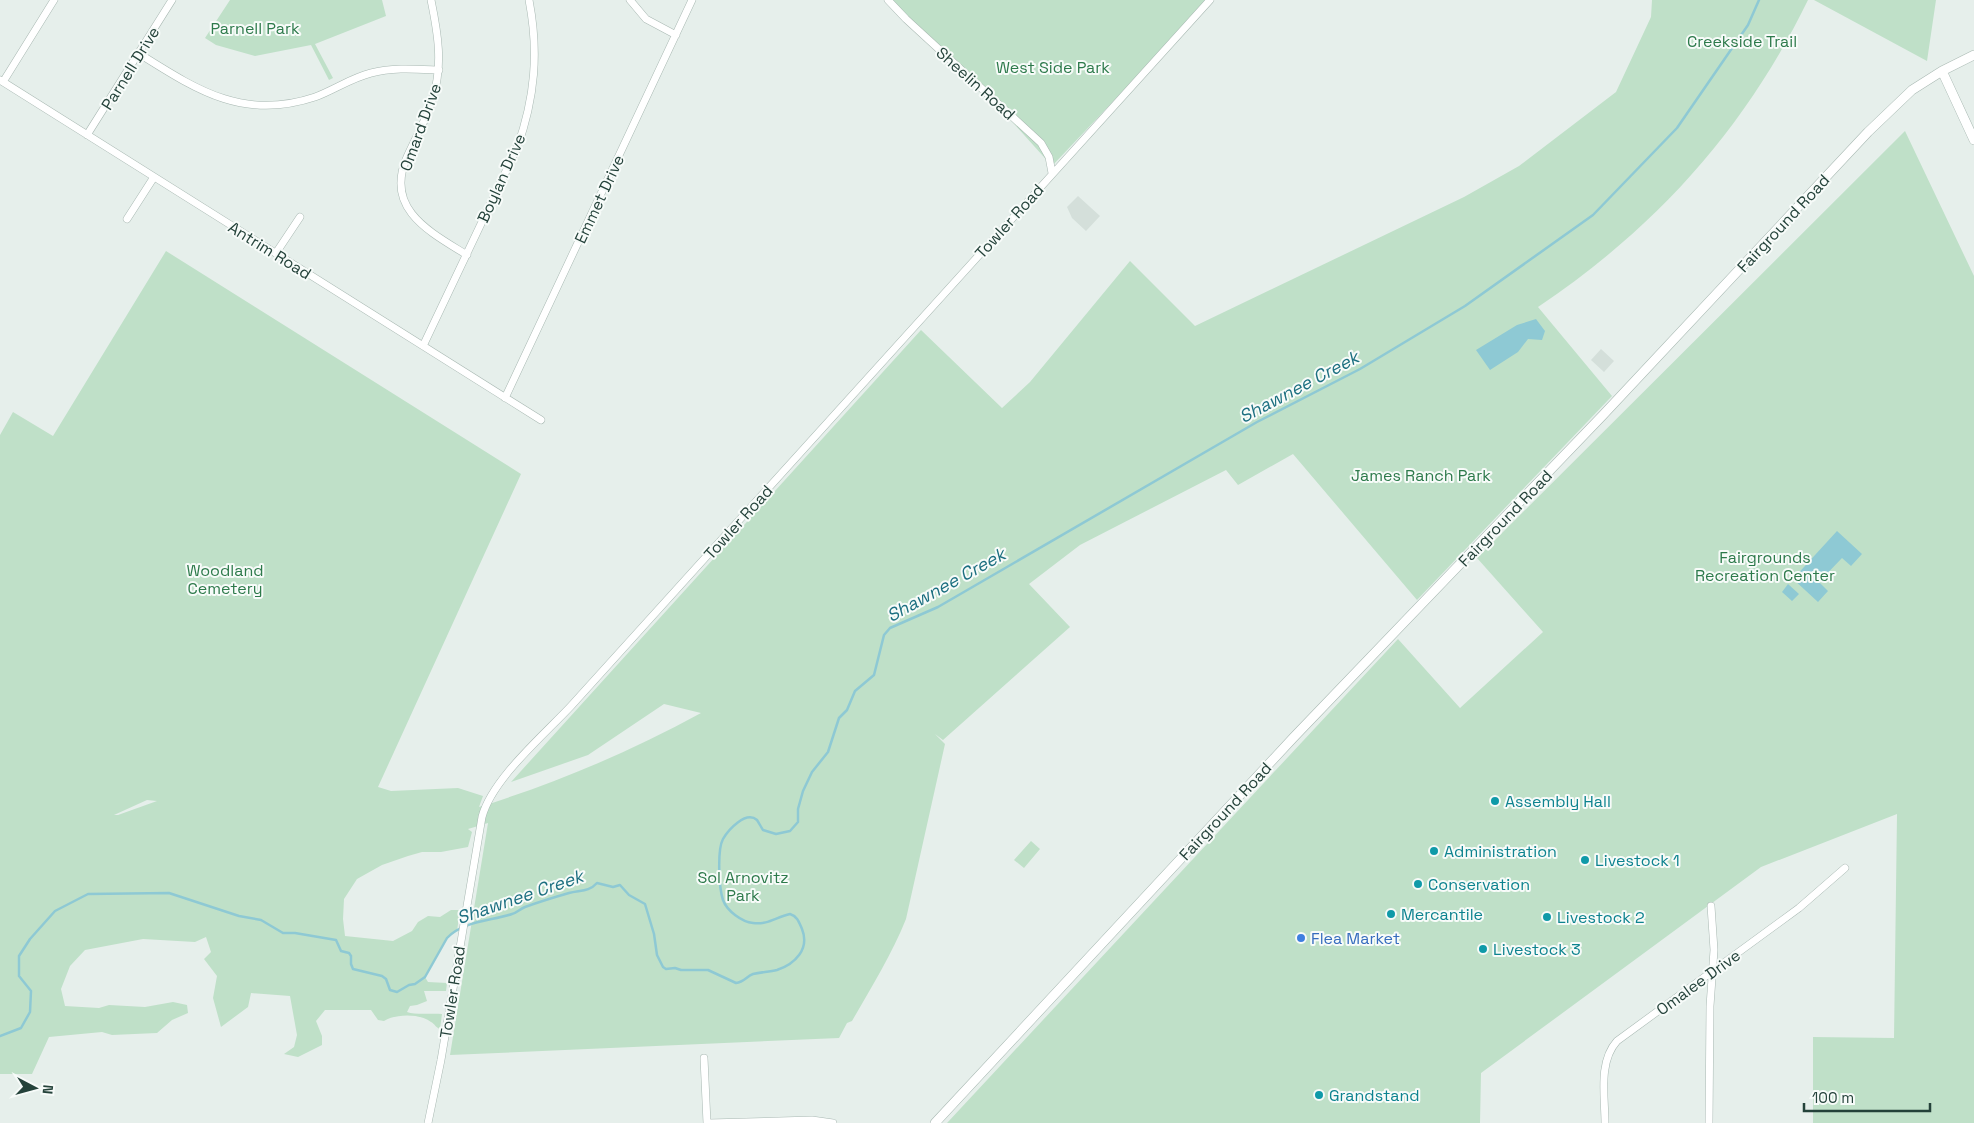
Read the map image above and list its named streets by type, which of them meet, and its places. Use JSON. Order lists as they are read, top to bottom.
{
  "streets": {
    "street": [
      "Parnell Drive",
      "Sheelin Road",
      "Omard Drive",
      "Boylan Drive",
      "Emmet Drive",
      "Towler Road",
      "Fairground Road",
      "Antrim Road",
      "Omalee Drive"
    ]
  },
  "crossings": [
    ["Parnell Drive", "Antrim Road"],
    ["Sheelin Road", "Towler Road"],
    ["Omard Drive", "Boylan Drive"],
    ["Boylan Drive", "Antrim Road"],
    ["Emmet Drive", "Antrim Road"]
  ],
  "water": ["Shawnee Creek"],
  "parks": [
    "Parnell Park",
    "Creekside Trail",
    "West Side Park",
    "James Ranch Park",
    "Fairgrounds Recreation Center",
    "Woodland Cemetery",
    "Sol Arnovitz Park"
  ],
  "places": [
    "Assembly Hall",
    "Administration",
    "Livestock 1",
    "Conservation",
    "Mercantile",
    "Livestock 2",
    "Flea Market",
    "Livestock 3",
    "Grandstand"
  ],
  "scale_bar": "100 m",
  "north": "right"
}
